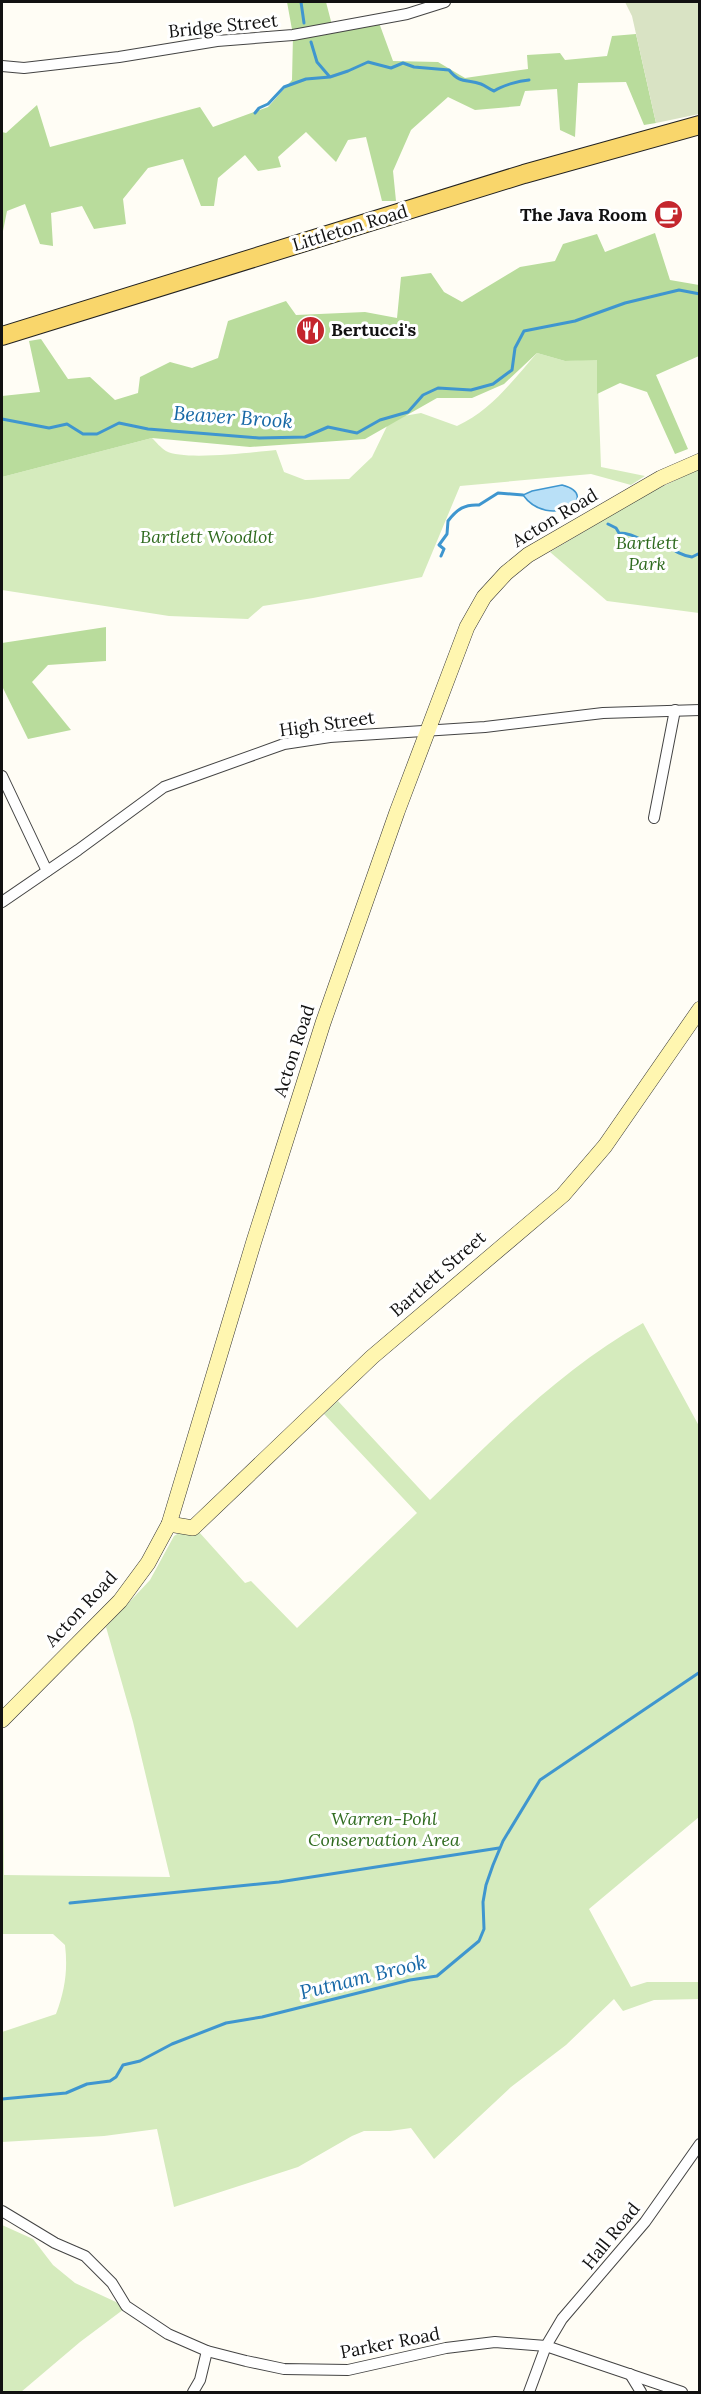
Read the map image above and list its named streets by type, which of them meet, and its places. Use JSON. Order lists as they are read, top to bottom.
{
  "streets": {
    "main road": ["Littleton Road", "Acton Road", "Bartlett Street"],
    "street": [
      "Bridge Street",
      "High Street",
      "Hall Road",
      "Parker Road"
    ]
  },
  "crossings": [
    ["Acton Road", "High Street"],
    ["Acton Road", "Bartlett Street"],
    ["Hall Road", "Parker Road"]
  ],
  "water": ["Beaver Brook", "Putnam Brook"],
  "parks": ["Bartlett Woodlot", "Bartlett Park", "Warren-Pohl Conservation Area"],
  "places": {
    "cafe": ["The Java Room"],
    "restaurant": ["Bertucci's"]
  }
}
